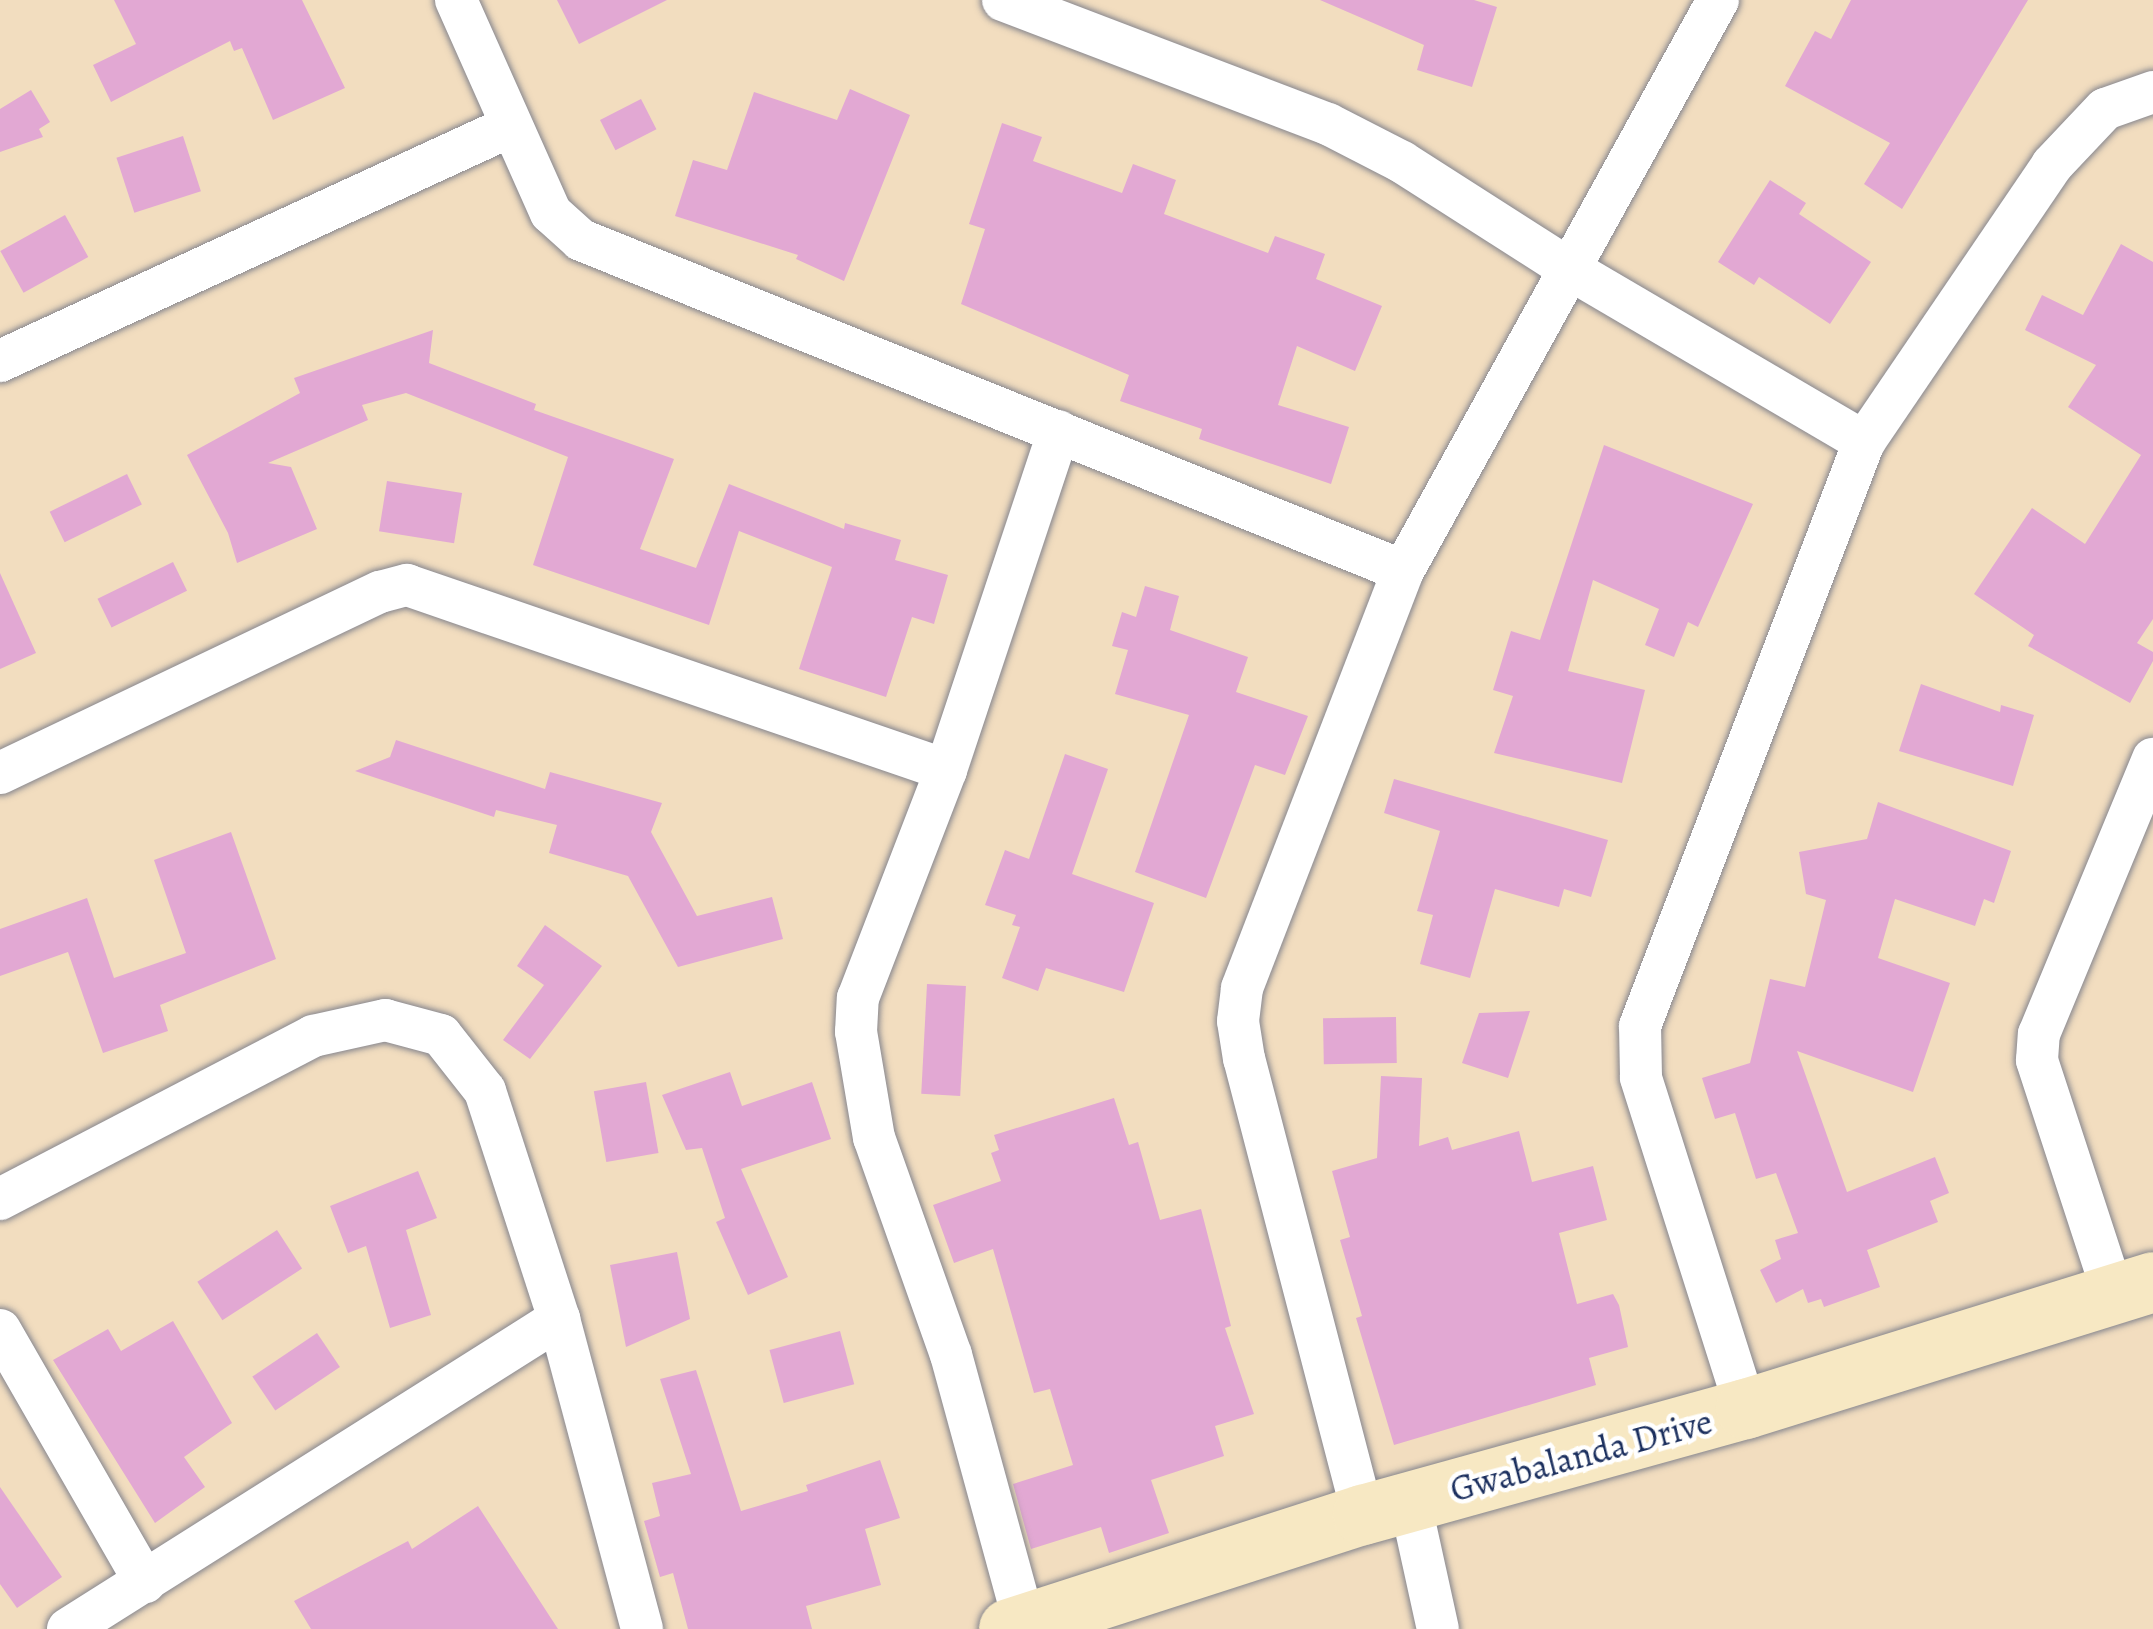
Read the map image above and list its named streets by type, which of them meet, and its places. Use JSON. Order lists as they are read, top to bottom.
{
  "streets": {
    "street": ["Gwabalanda Drive"]
  }
}
